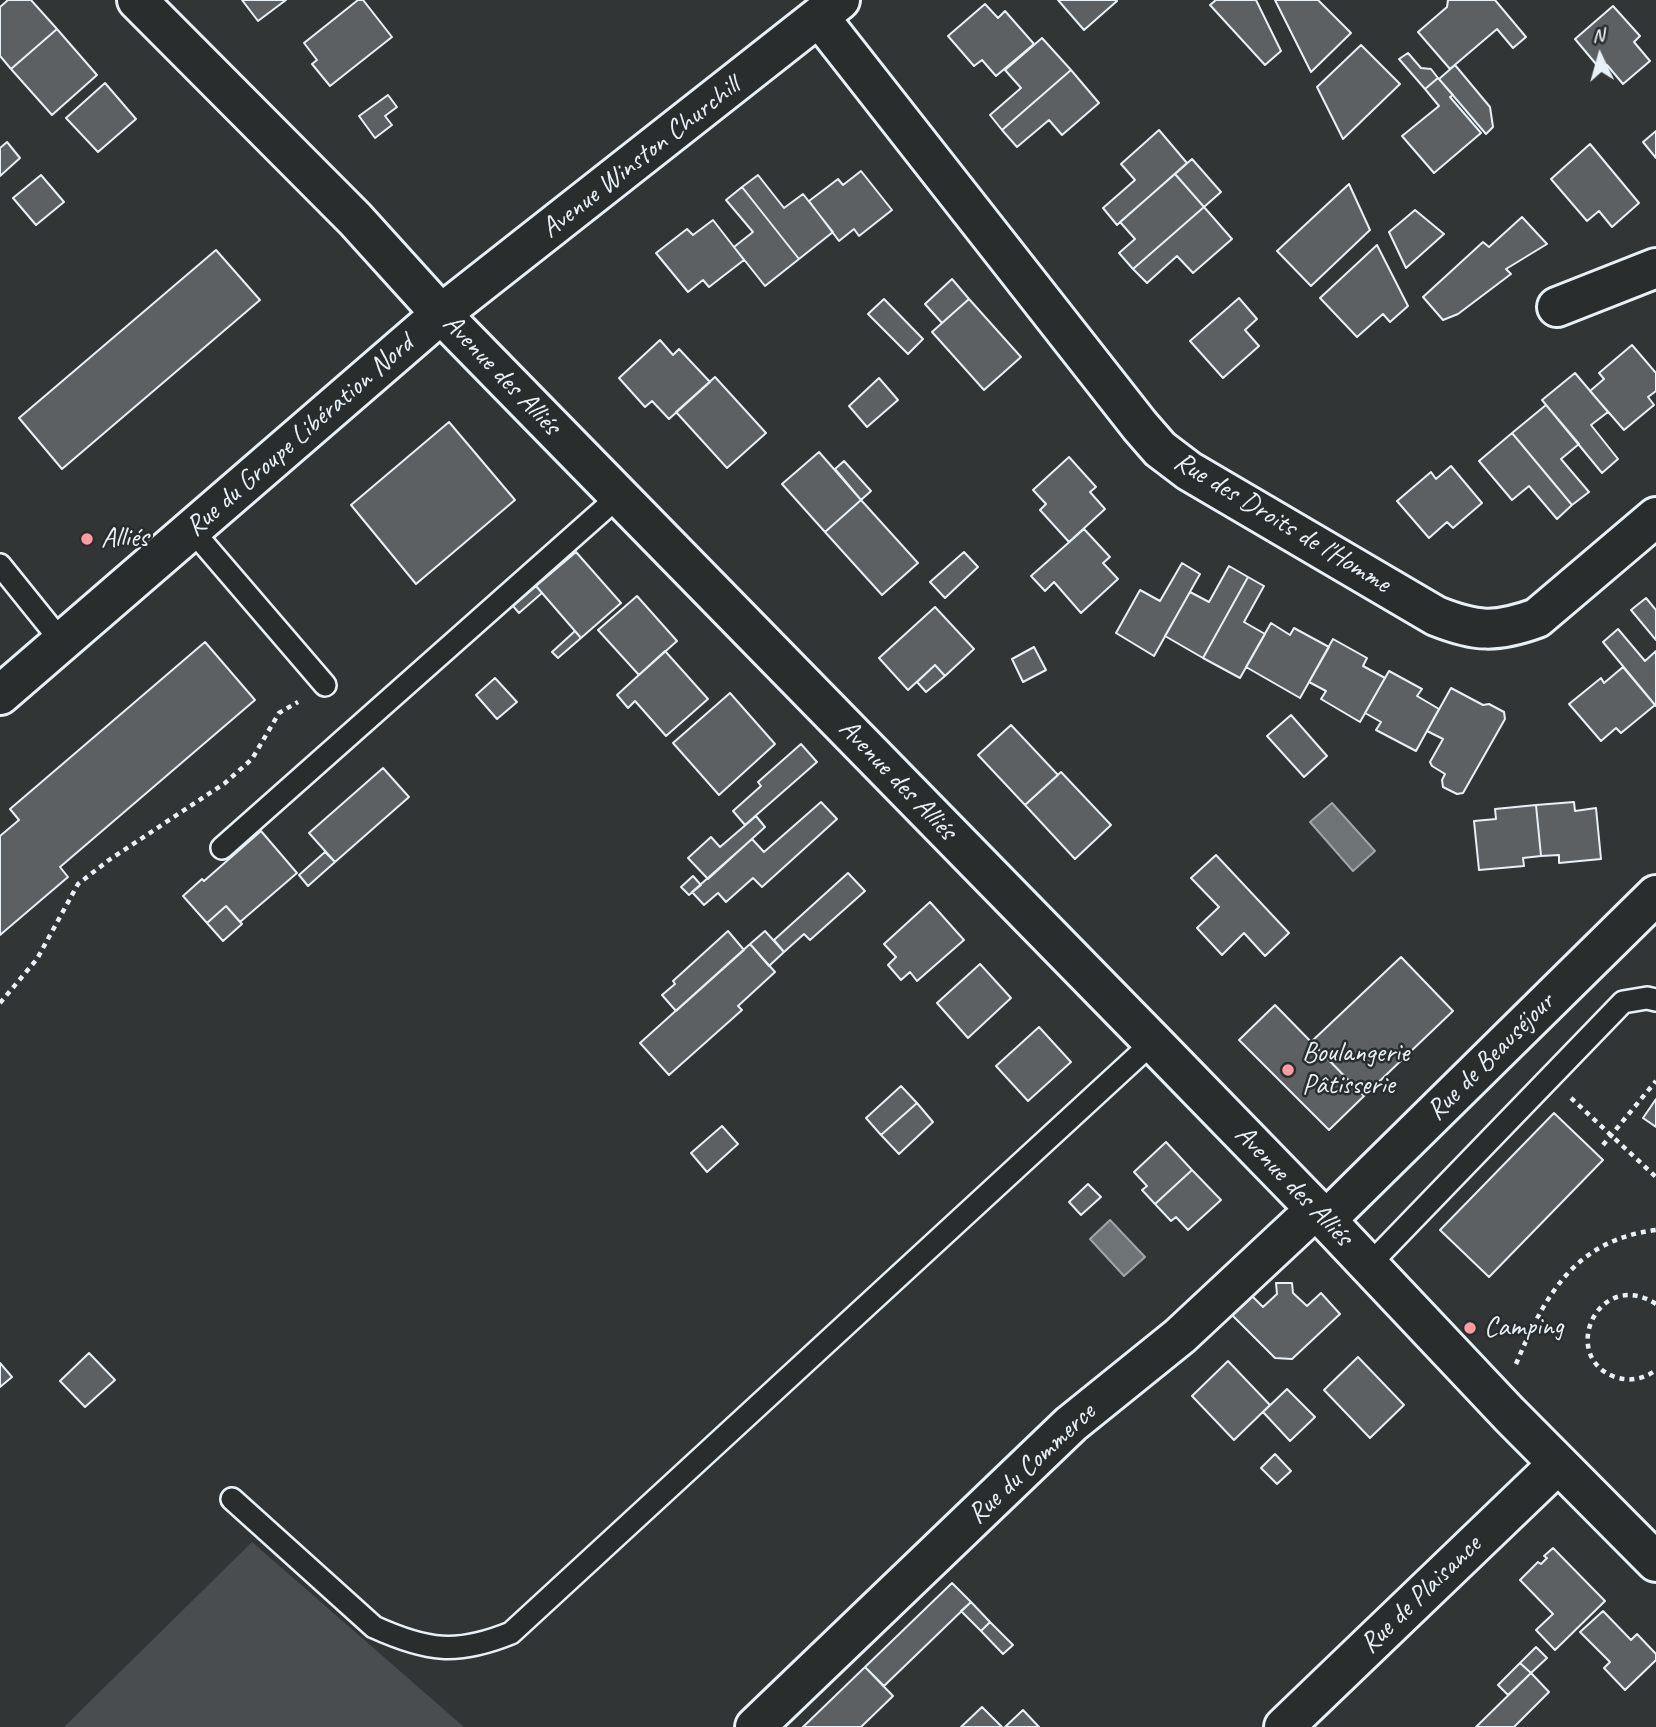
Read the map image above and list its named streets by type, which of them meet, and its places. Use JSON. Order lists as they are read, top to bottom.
{
  "streets": {
    "street": [
      "Avenue Winston Churchill",
      "Avenue des Alliés",
      "Rue du Groupe Libération Nord",
      "Rue des Droits de l'Homme",
      "Rue de Beauséjour",
      "Rue du Commerce",
      "Rue de Plaisance"
    ]
  },
  "crossings": [
    ["Avenue Winston Churchill", "Avenue des Alliés"],
    ["Avenue Winston Churchill", "Rue du Groupe Libération Nord"],
    ["Avenue Winston Churchill", "Rue des Droits de l'Homme"],
    ["Avenue des Alliés", "Rue du Groupe Libération Nord"],
    ["Avenue des Alliés", "Rue de Beauséjour"],
    ["Avenue des Alliés", "Rue du Commerce"],
    ["Avenue des Alliés", "Rue de Plaisance"],
    ["Rue de Beauséjour", "Rue du Commerce"]
  ],
  "places": ["Alliés", "Boulangerie Pâtisserie", "Camping"],
  "north": "top"
}
